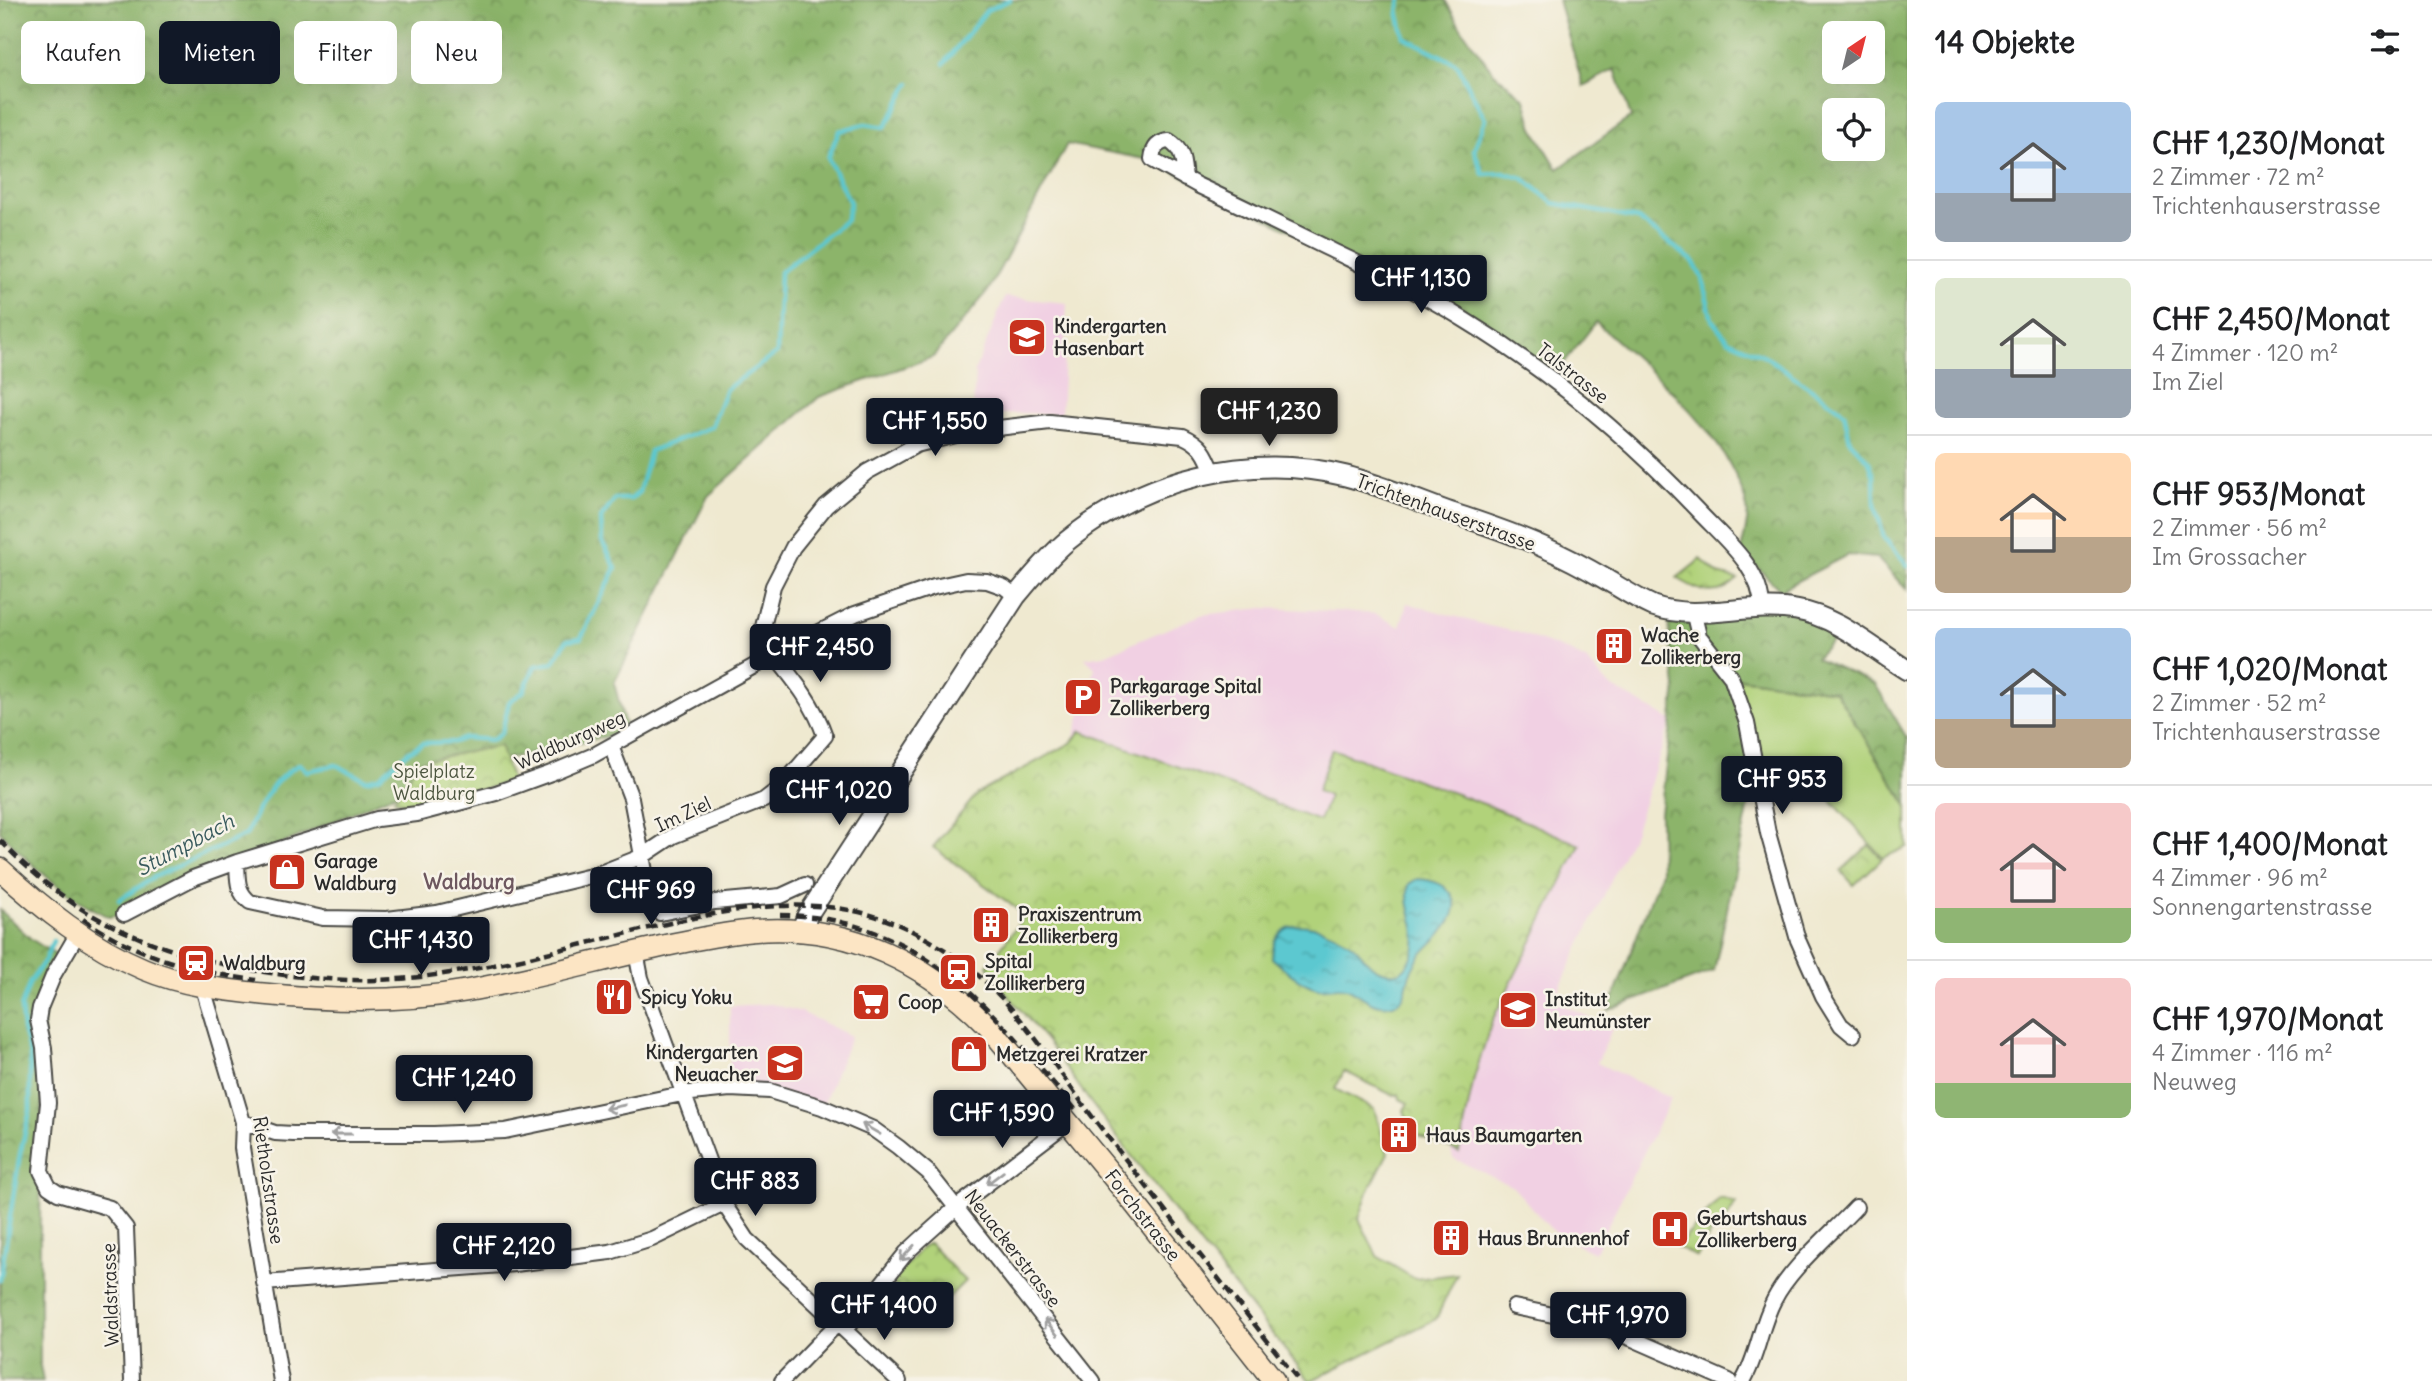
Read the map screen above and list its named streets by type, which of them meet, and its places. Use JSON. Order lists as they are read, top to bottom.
{
  "streets": {
    "main road": ["Forchstrasse"],
    "street": [
      "Talstrasse",
      "Trichtenhauserstrasse",
      "Waldburgweg",
      "Im Ziel",
      "Rietholzstrasse",
      "Neuackerstrasse",
      "Waldstrasse"
    ]
  },
  "crossings": [
    ["Talstrasse", "Trichtenhauserstrasse"],
    ["Trichtenhauserstrasse", "Waldburgweg"],
    ["Trichtenhauserstrasse", "Forchstrasse"],
    ["Waldburgweg", "Im Ziel"],
    ["Rietholzstrasse", "Forchstrasse"],
    ["Rietholzstrasse", "Neuackerstrasse"],
    ["Forchstrasse", "Waldstrasse"]
  ],
  "one_way": ["Neuackerstrasse"],
  "districts": ["Waldburg"],
  "water": ["Stumpbach"],
  "parks": ["Spielplatz Waldburg"],
  "places": {
    "school or university": ["Kindergarten Hasenbart", "Institut Neumünster", "Kindergarten Neuacher"],
    "building": [
      "Wache Zollikerberg",
      "Praxiszentrum Zollikerberg",
      "Haus Baumgarten",
      "Haus Brunnenhof"
    ],
    "parking": ["Parkgarage Spital Zollikerberg"],
    "shop": ["Garage Waldburg", "Metzgerei Kratzer"],
    "station": ["Waldburg", "Spital Zollikerberg"],
    "restaurant": ["Spicy Yoku"],
    "supermarket": ["Coop"],
    "hospital": ["Geburtshaus Zollikerberg"]
  },
  "north": "top right",
  "page": {
    "heading": "14 Objekte",
    "chip": [
      "Kaufen",
      "Mieten",
      "Filter",
      "Neu"
    ],
    "list": [
      {
        "name": "CHF 1,230/Monat",
        "note": "2 Zimmer · 72 m² · Trichtenhauserstrasse"
      },
      {
        "name": "CHF 2,450/Monat",
        "note": "4 Zimmer · 120 m² · Im Ziel"
      },
      {
        "name": "CHF 953/Monat",
        "note": "2 Zimmer · 56 m² · Im Grossacher"
      },
      {
        "name": "CHF 1,020/Monat",
        "note": "2 Zimmer · 52 m² · Trichtenhauserstrasse"
      },
      {
        "name": "CHF 1,400/Monat",
        "note": "4 Zimmer · 96 m² · Sonnengartenstrasse"
      },
      {
        "name": "CHF 1,970/Monat",
        "note": "4 Zimmer · 116 m² · Neuweg"
      }
    ],
    "price": [
      "CHF 1,130",
      "CHF 1,230",
      "CHF 1,550",
      "CHF 2,450",
      "CHF 953",
      "CHF 1,020",
      "CHF 969",
      "CHF 1,430",
      "CHF 1,240",
      "CHF 1,590",
      "CHF 883",
      "CHF 2,120",
      "CHF 1,400",
      "CHF 1,970"
    ]
  }
}
